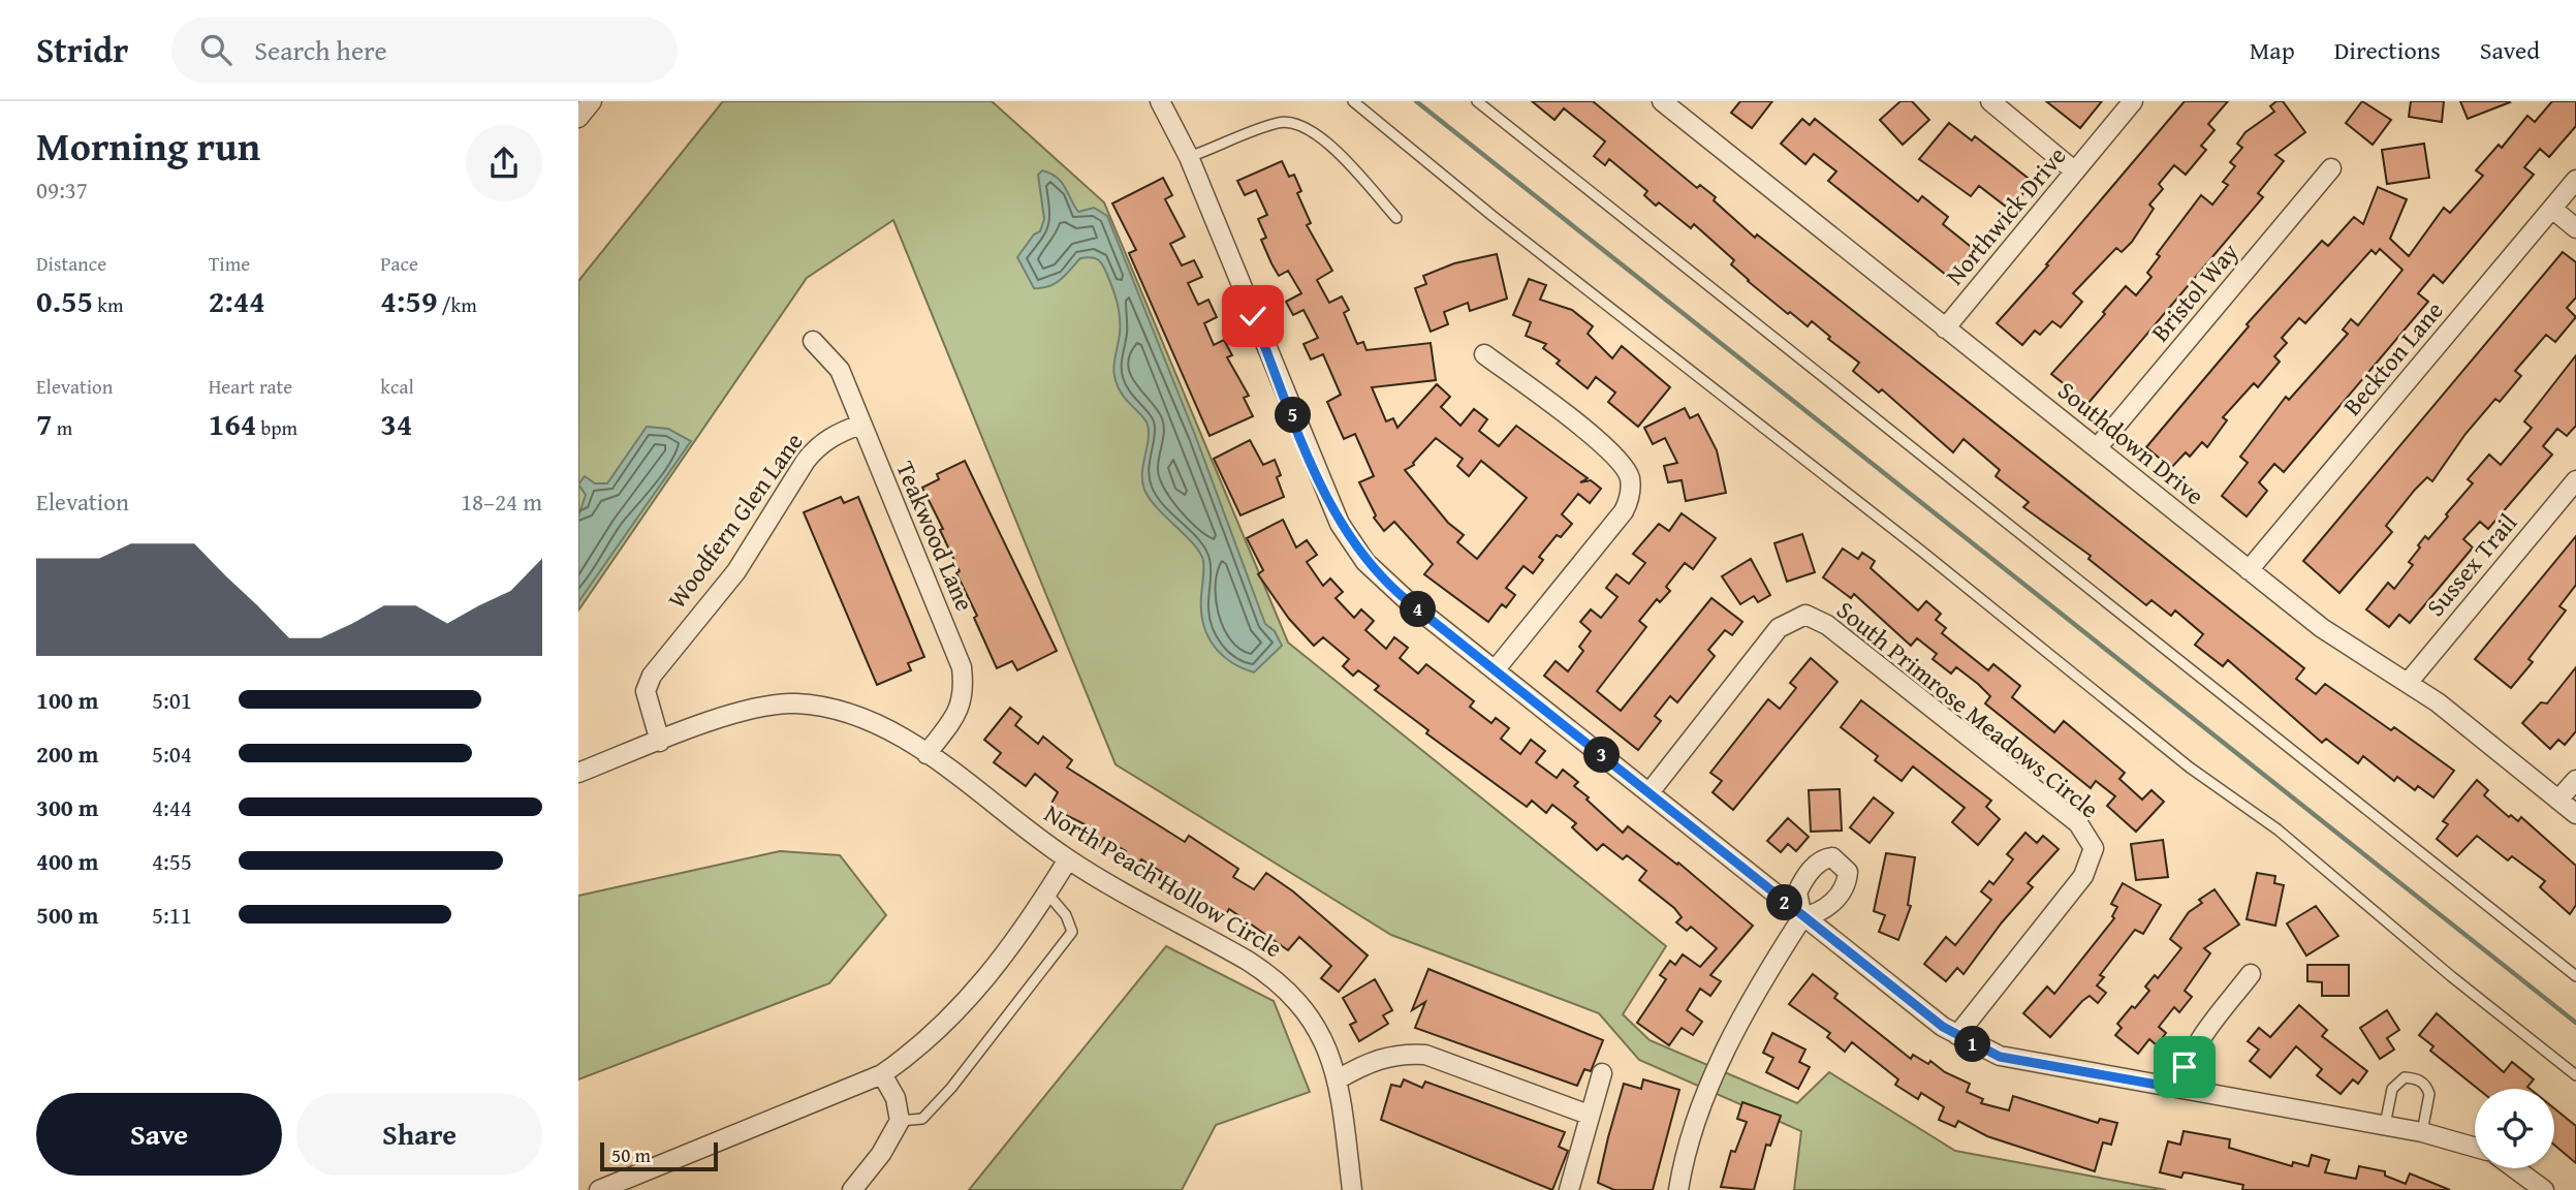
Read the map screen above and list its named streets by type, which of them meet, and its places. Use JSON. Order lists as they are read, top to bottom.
{
  "streets": {
    "street": [
      "Northwick Drive",
      "Bristol Way",
      "Beckton Lane",
      "Southdown Drive",
      "Woodfern Glen Lane",
      "Teakwood Lane",
      "Sussex Trail",
      "South Primrose Meadows Circle",
      "North Peach Hollow Circle"
    ]
  },
  "crossings": [
    ["Northwick Drive", "Southdown Drive"],
    ["Bristol Way", "Southdown Drive"],
    ["Beckton Lane", "Southdown Drive"],
    ["Southdown Drive", "Sussex Trail"],
    ["Woodfern Glen Lane", "Teakwood Lane"],
    ["Woodfern Glen Lane", "North Peach Hollow Circle"],
    ["Teakwood Lane", "North Peach Hollow Circle"]
  ],
  "scale_bar": "50 m",
  "page": {
    "header": "Stridr",
    "search": "Search here",
    "nav": ["Map", "Directions", "Saved"],
    "heading": ["Morning run", "09:37"],
    "stats": [
      ["Distance", "0.55 km"],
      ["Time", "2:44"],
      ["Pace", "4:59 /km"],
      ["Elevation", "7 m"],
      ["Heart rate", "164 bpm"],
      ["kcal", "34"]
    ],
    "pins": [
      "5",
      "4",
      "3",
      "2",
      "1"
    ],
    "chart": ["Elevation", "18–24 m"],
    "list": [
      {
        "name": "100 m",
        "note": "5:01"
      },
      {
        "name": "200 m",
        "note": "5:04"
      },
      {
        "name": "300 m",
        "note": "4:44"
      },
      {
        "name": "400 m",
        "note": "4:55"
      },
      {
        "name": "500 m",
        "note": "5:11"
      }
    ],
    "buttons": ["Save", "Share"],
    "scale": "50 m"
  }
}
